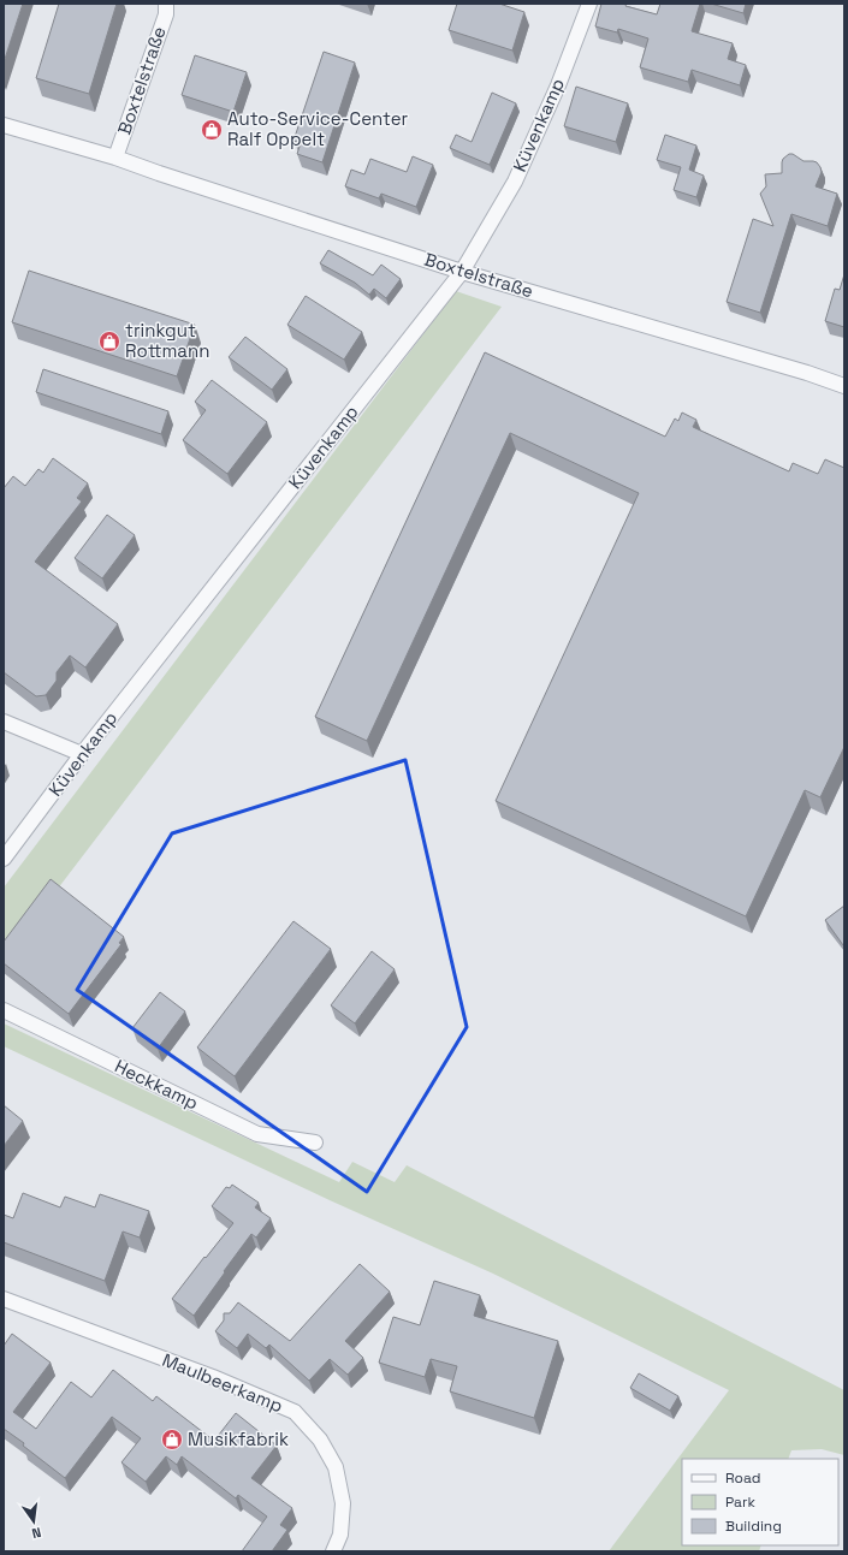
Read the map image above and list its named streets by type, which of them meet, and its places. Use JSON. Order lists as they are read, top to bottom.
{
  "streets": {
    "street": [
      "Boxtelstraße",
      "Küvenkamp",
      "Heckkamp",
      "Maulbeerkamp"
    ]
  },
  "crossings": [
    ["Boxtelstraße", "Küvenkamp"]
  ],
  "places": {
    "shop": ["Auto-Service-Center Ralf Oppelt", "trinkgut Rottmann", "Musikfabrik"]
  },
  "legend": ["Road", "Park", "Building"],
  "north": "bottom"
}
